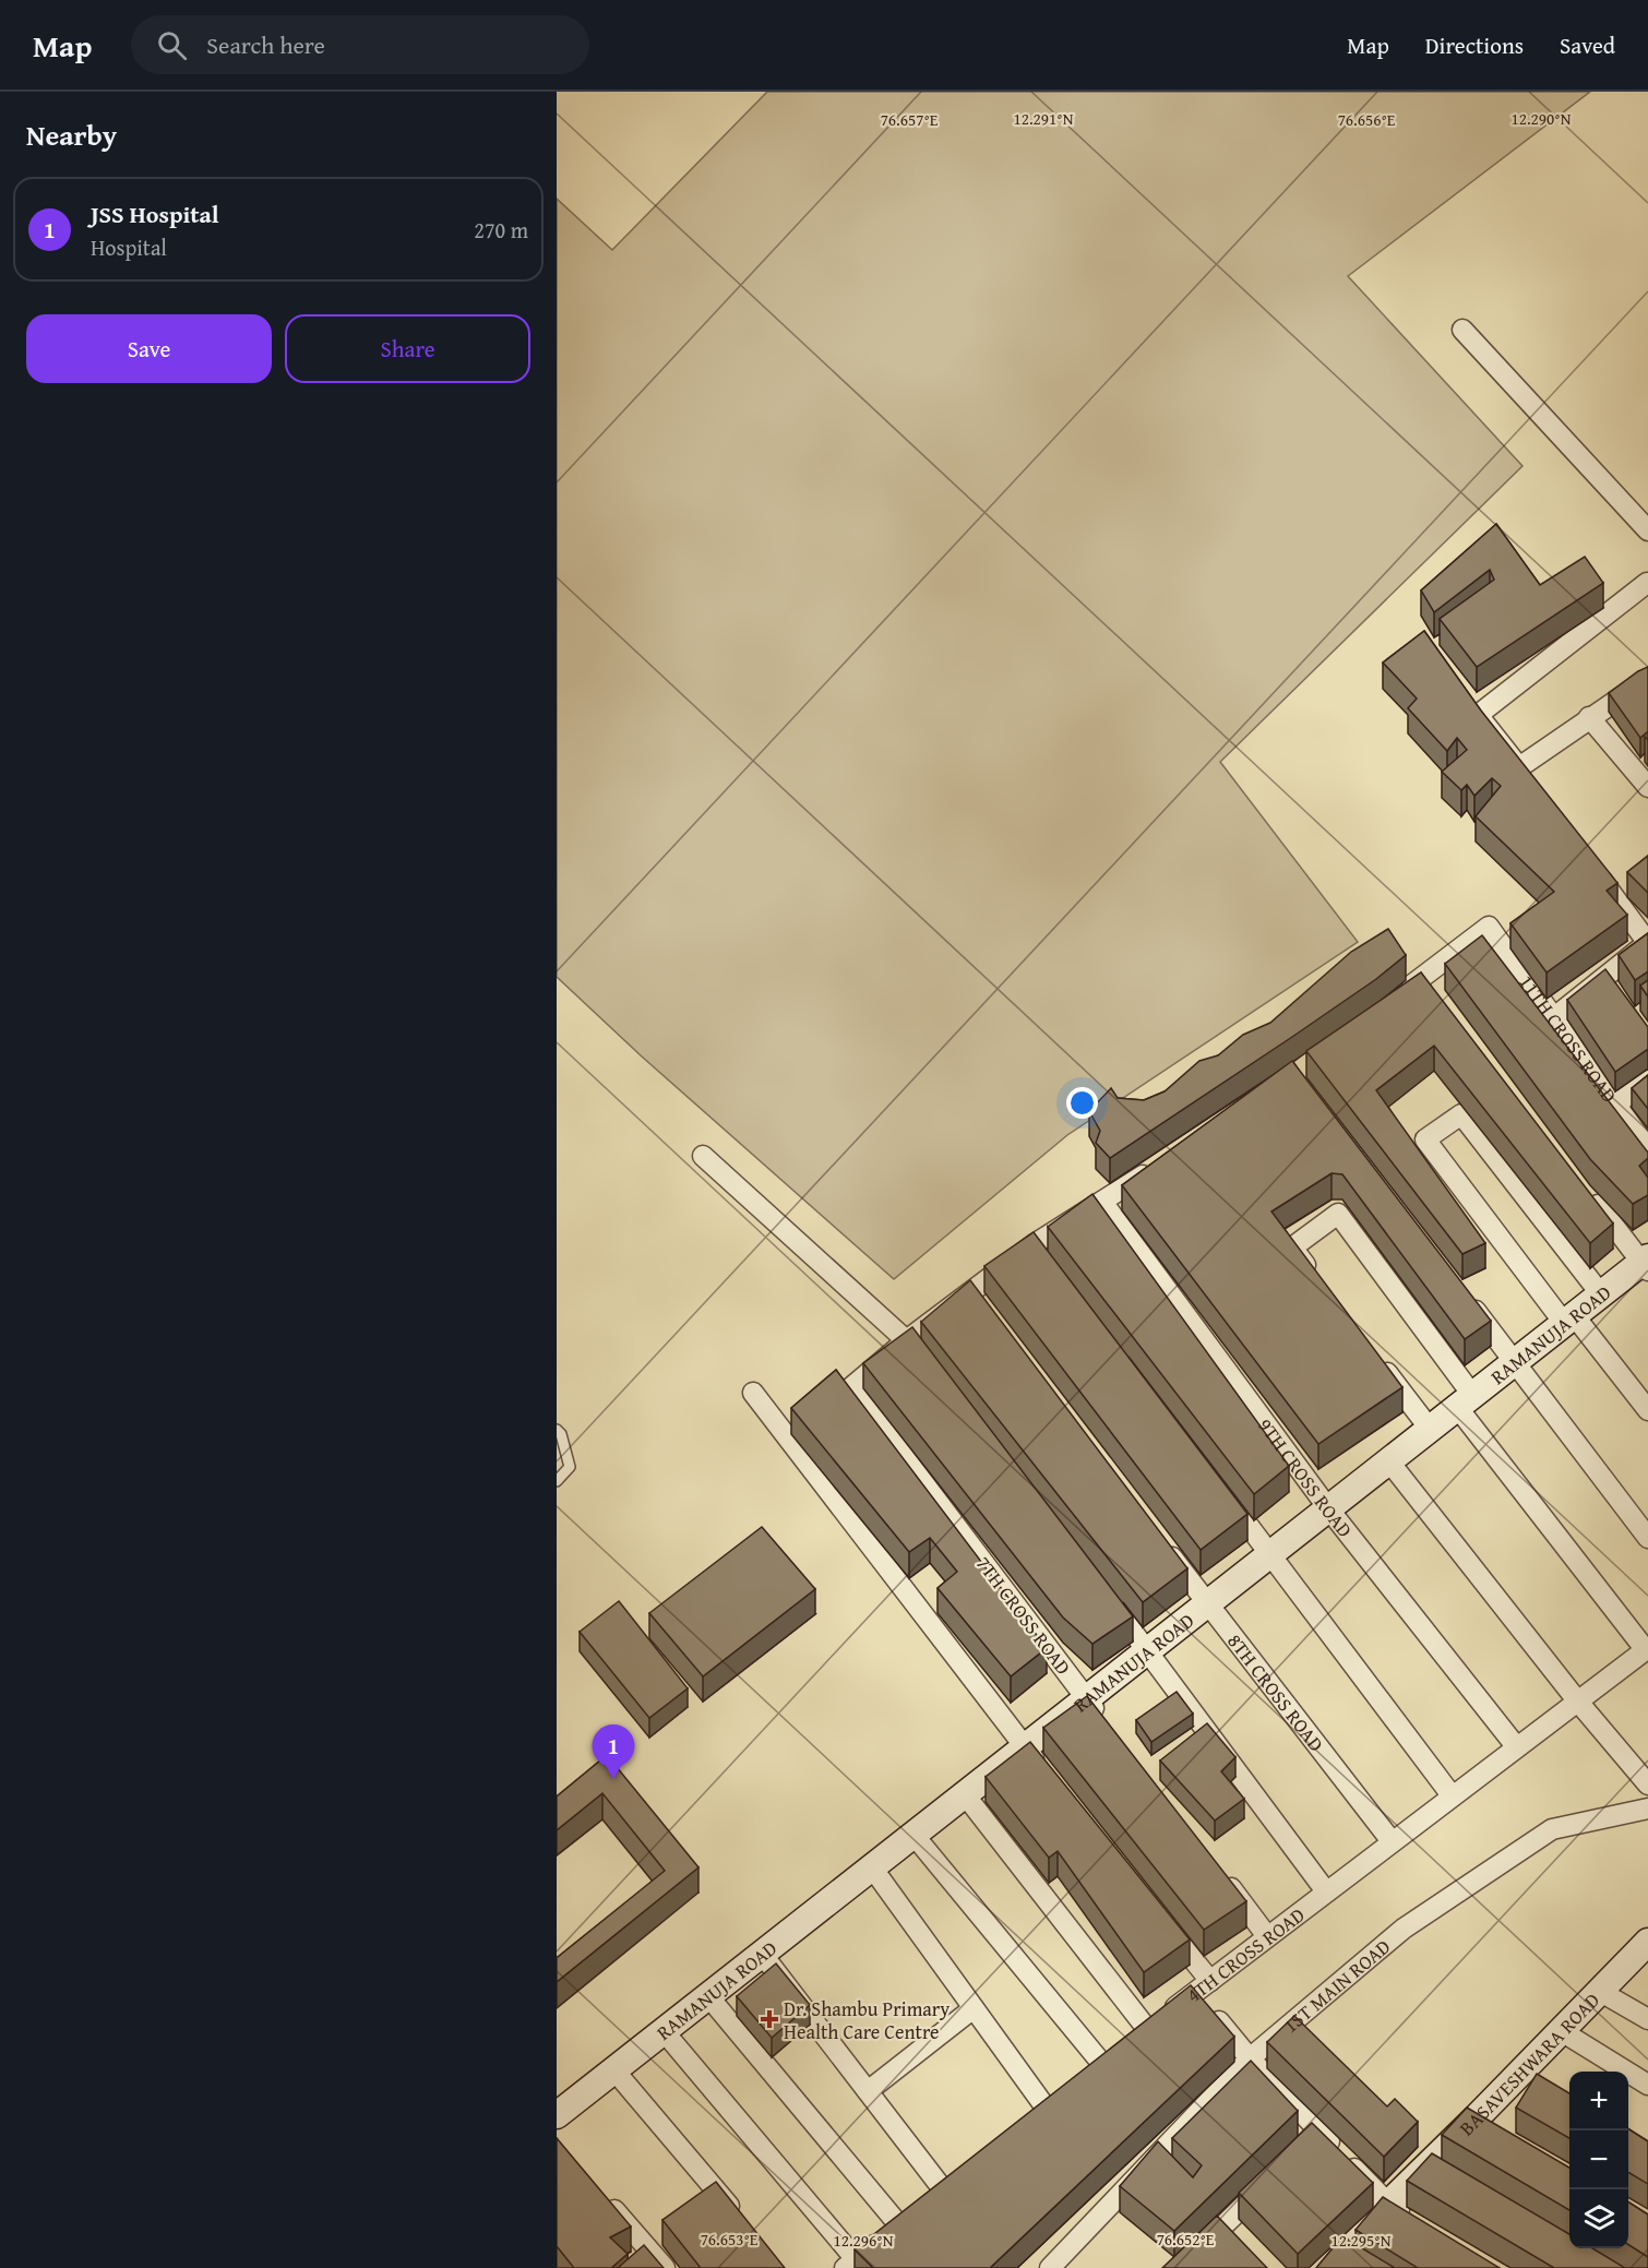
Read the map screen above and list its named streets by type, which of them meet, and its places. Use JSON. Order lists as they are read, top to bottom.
{
  "streets": {
    "street": [
      "11TH CROSS ROAD",
      "RAMANUJA ROAD",
      "9TH CROSS ROAD",
      "7TH CROSS ROAD",
      "8TH CROSS ROAD",
      "4TH CROSS ROAD",
      "1ST MAIN ROAD",
      "BASAVESHWARA ROAD"
    ]
  },
  "crossings": [
    ["RAMANUJA ROAD", "9TH CROSS ROAD"],
    ["RAMANUJA ROAD", "7TH CROSS ROAD"],
    ["RAMANUJA ROAD", "8TH CROSS ROAD"],
    ["9TH CROSS ROAD", "4TH CROSS ROAD"],
    ["8TH CROSS ROAD", "4TH CROSS ROAD"]
  ],
  "places": {
    "health": ["Dr. Shambu Primary Health Care Centre"]
  },
  "page": {
    "header": "Map",
    "search": "Search here",
    "nav": ["Map", "Directions", "Saved"],
    "heading": "Nearby",
    "list": [
      {
        "mark": "1",
        "name": "JSS Hospital",
        "note": "Hospital",
        "value": "270 m"
      }
    ],
    "buttons": ["Save", "Share"],
    "pins": "1",
    "map_buttons": ["+", "−"]
  },
  "coordinates": [
    "12.291°N",
    "12.290°N",
    "76.657°E",
    "76.656°E",
    "76.653°E",
    "76.652°E",
    "12.296°N",
    "12.295°N"
  ]
}
